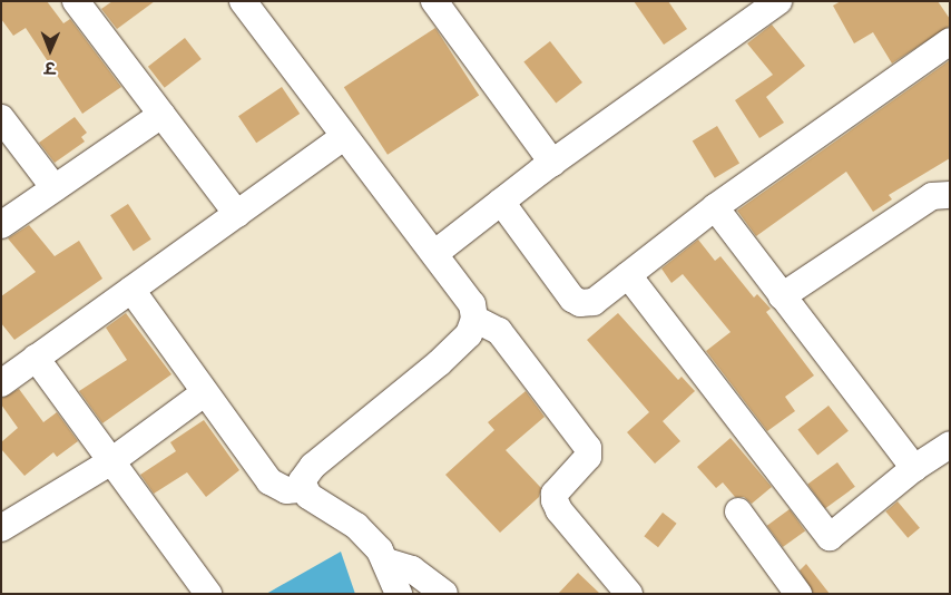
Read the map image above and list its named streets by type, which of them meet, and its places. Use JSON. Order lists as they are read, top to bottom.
{
  "north": "bottom"
}
